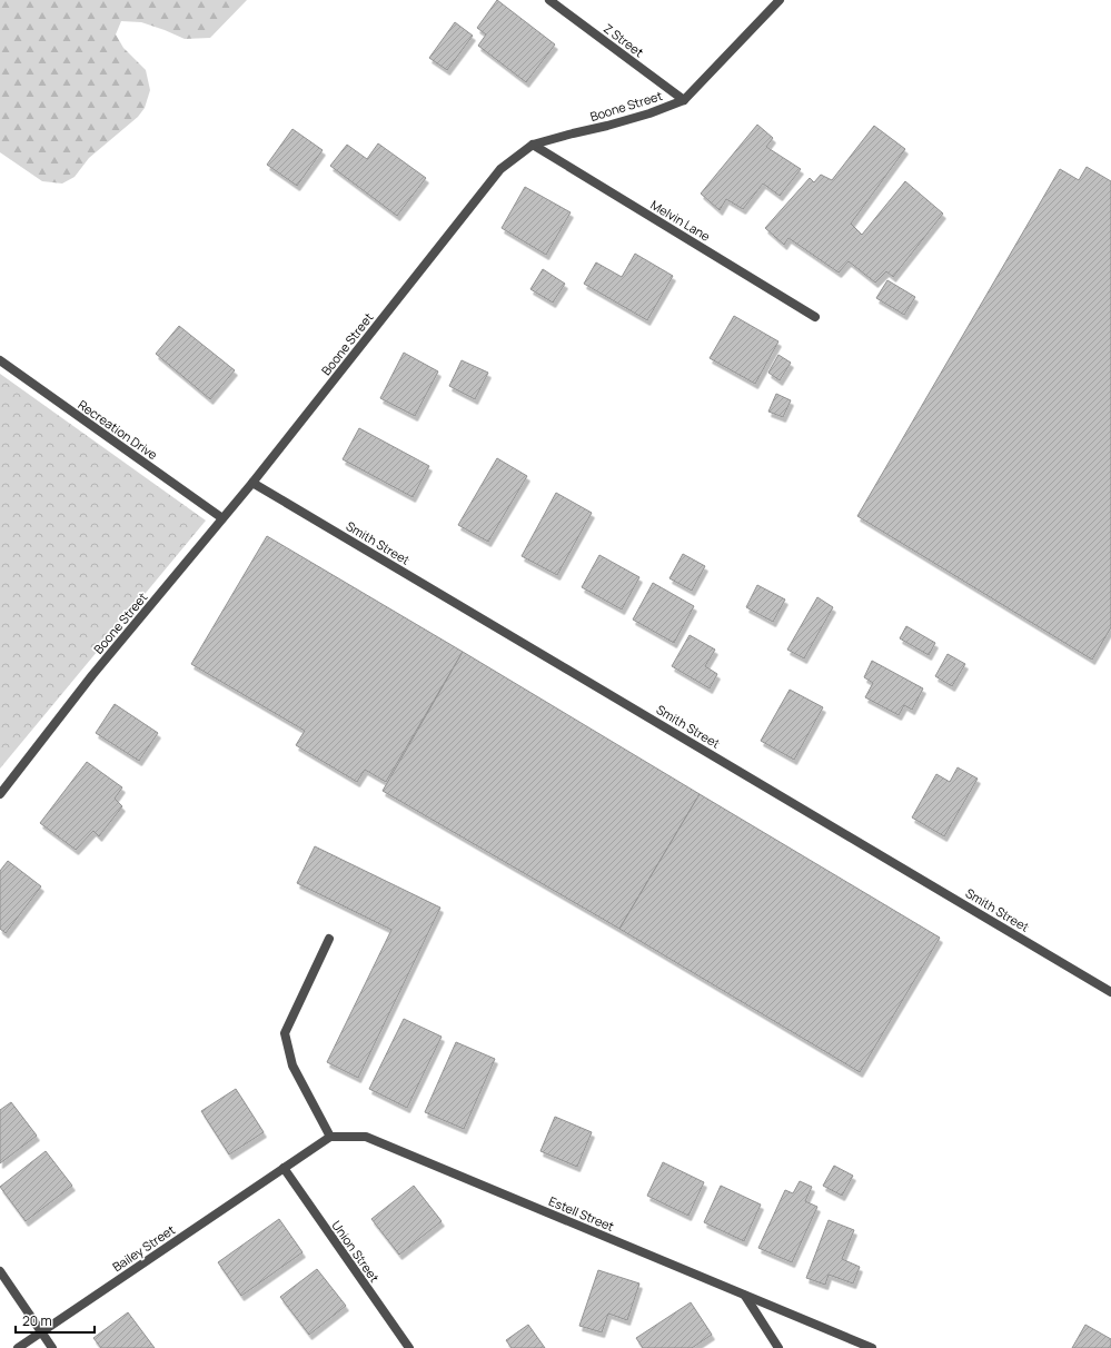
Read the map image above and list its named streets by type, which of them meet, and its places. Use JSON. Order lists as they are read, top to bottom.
{
  "streets": {
    "street": [
      "Z Street",
      "Boone Street",
      "Melvin Lane",
      "Recreation Drive",
      "Smith Street",
      "Estell Street",
      "Bailey Street",
      "Union Street"
    ]
  },
  "crossings": [
    ["Z Street", "Boone Street"],
    ["Boone Street", "Melvin Lane"],
    ["Boone Street", "Recreation Drive"],
    ["Boone Street", "Smith Street"],
    ["Bailey Street", "Union Street"]
  ],
  "scale_bar": "20 m"
}
